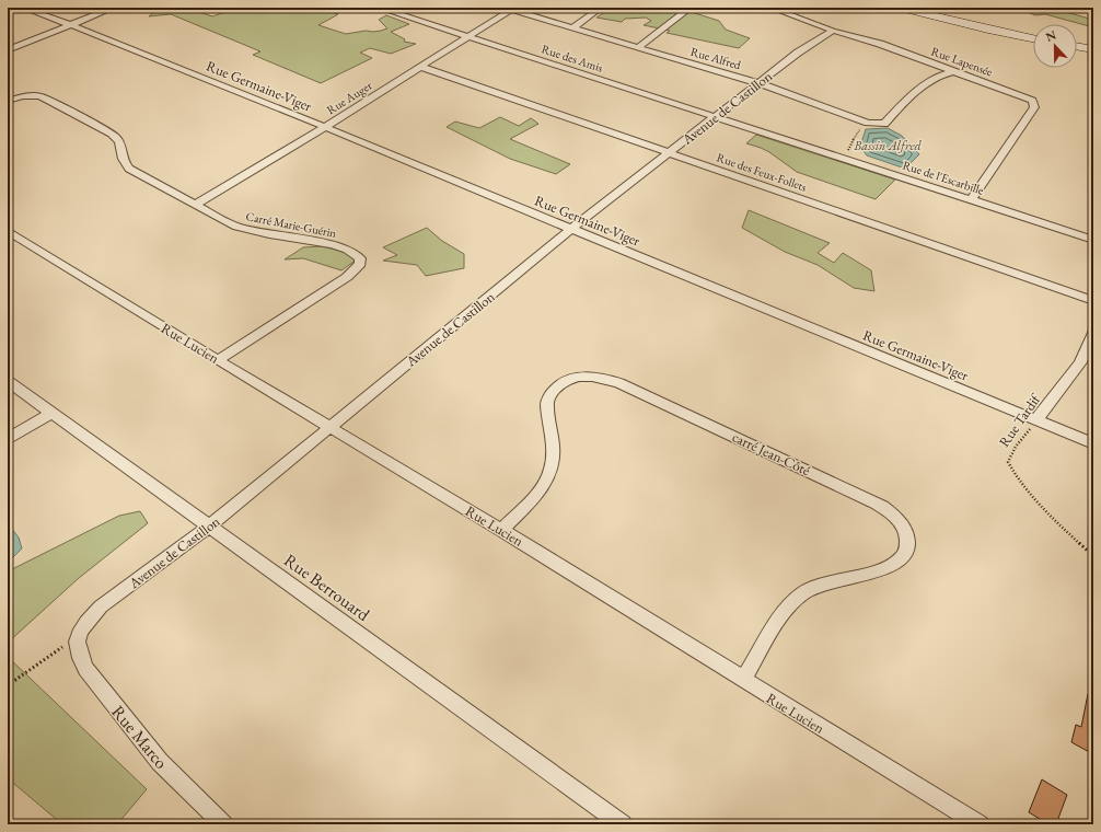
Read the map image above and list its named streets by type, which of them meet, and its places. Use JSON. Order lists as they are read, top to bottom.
{
  "streets": {
    "street": [
      "Rue des Amis",
      "Rue Alfred",
      "Rue Lapensée",
      "Rue Germaine-Viger",
      "Rue Auger",
      "Avenue de Castillon",
      "Rue des Feux-Follets",
      "Rue de l'Escarbille",
      "Carré Marie-Guérin",
      "Rue Lucien",
      "Rue Tardif",
      "carré Jean-Côté",
      "Rue Berrouard",
      "Rue Marco"
    ]
  },
  "crossings": [
    ["Rue des Amis", "Rue Auger"],
    ["Rue des Amis", "Avenue de Castillon"],
    ["Rue des Amis", "Rue de l'Escarbille"],
    ["Rue Alfred", "Rue Lapensée"],
    ["Rue Alfred", "Rue Auger"],
    ["Rue Alfred", "Avenue de Castillon"],
    ["Rue Lapensée", "Avenue de Castillon"],
    ["Rue Lapensée", "Rue de l'Escarbille"],
    ["Rue Germaine-Viger", "Rue Auger"],
    ["Rue Germaine-Viger", "Avenue de Castillon"],
    ["Rue Germaine-Viger", "Rue Tardif"],
    ["Rue Auger", "Rue des Feux-Follets"],
    ["Rue Auger", "Carré Marie-Guérin"],
    ["Avenue de Castillon", "Rue des Feux-Follets"],
    ["Avenue de Castillon", "Rue Lucien"],
    ["Avenue de Castillon", "Rue Berrouard"],
    ["Avenue de Castillon", "Rue Marco"],
    ["Carré Marie-Guérin", "Rue Lucien"],
    ["Rue Lucien", "carré Jean-Côté"]
  ],
  "water": ["Bassin Alfred"],
  "north": "top"
}
